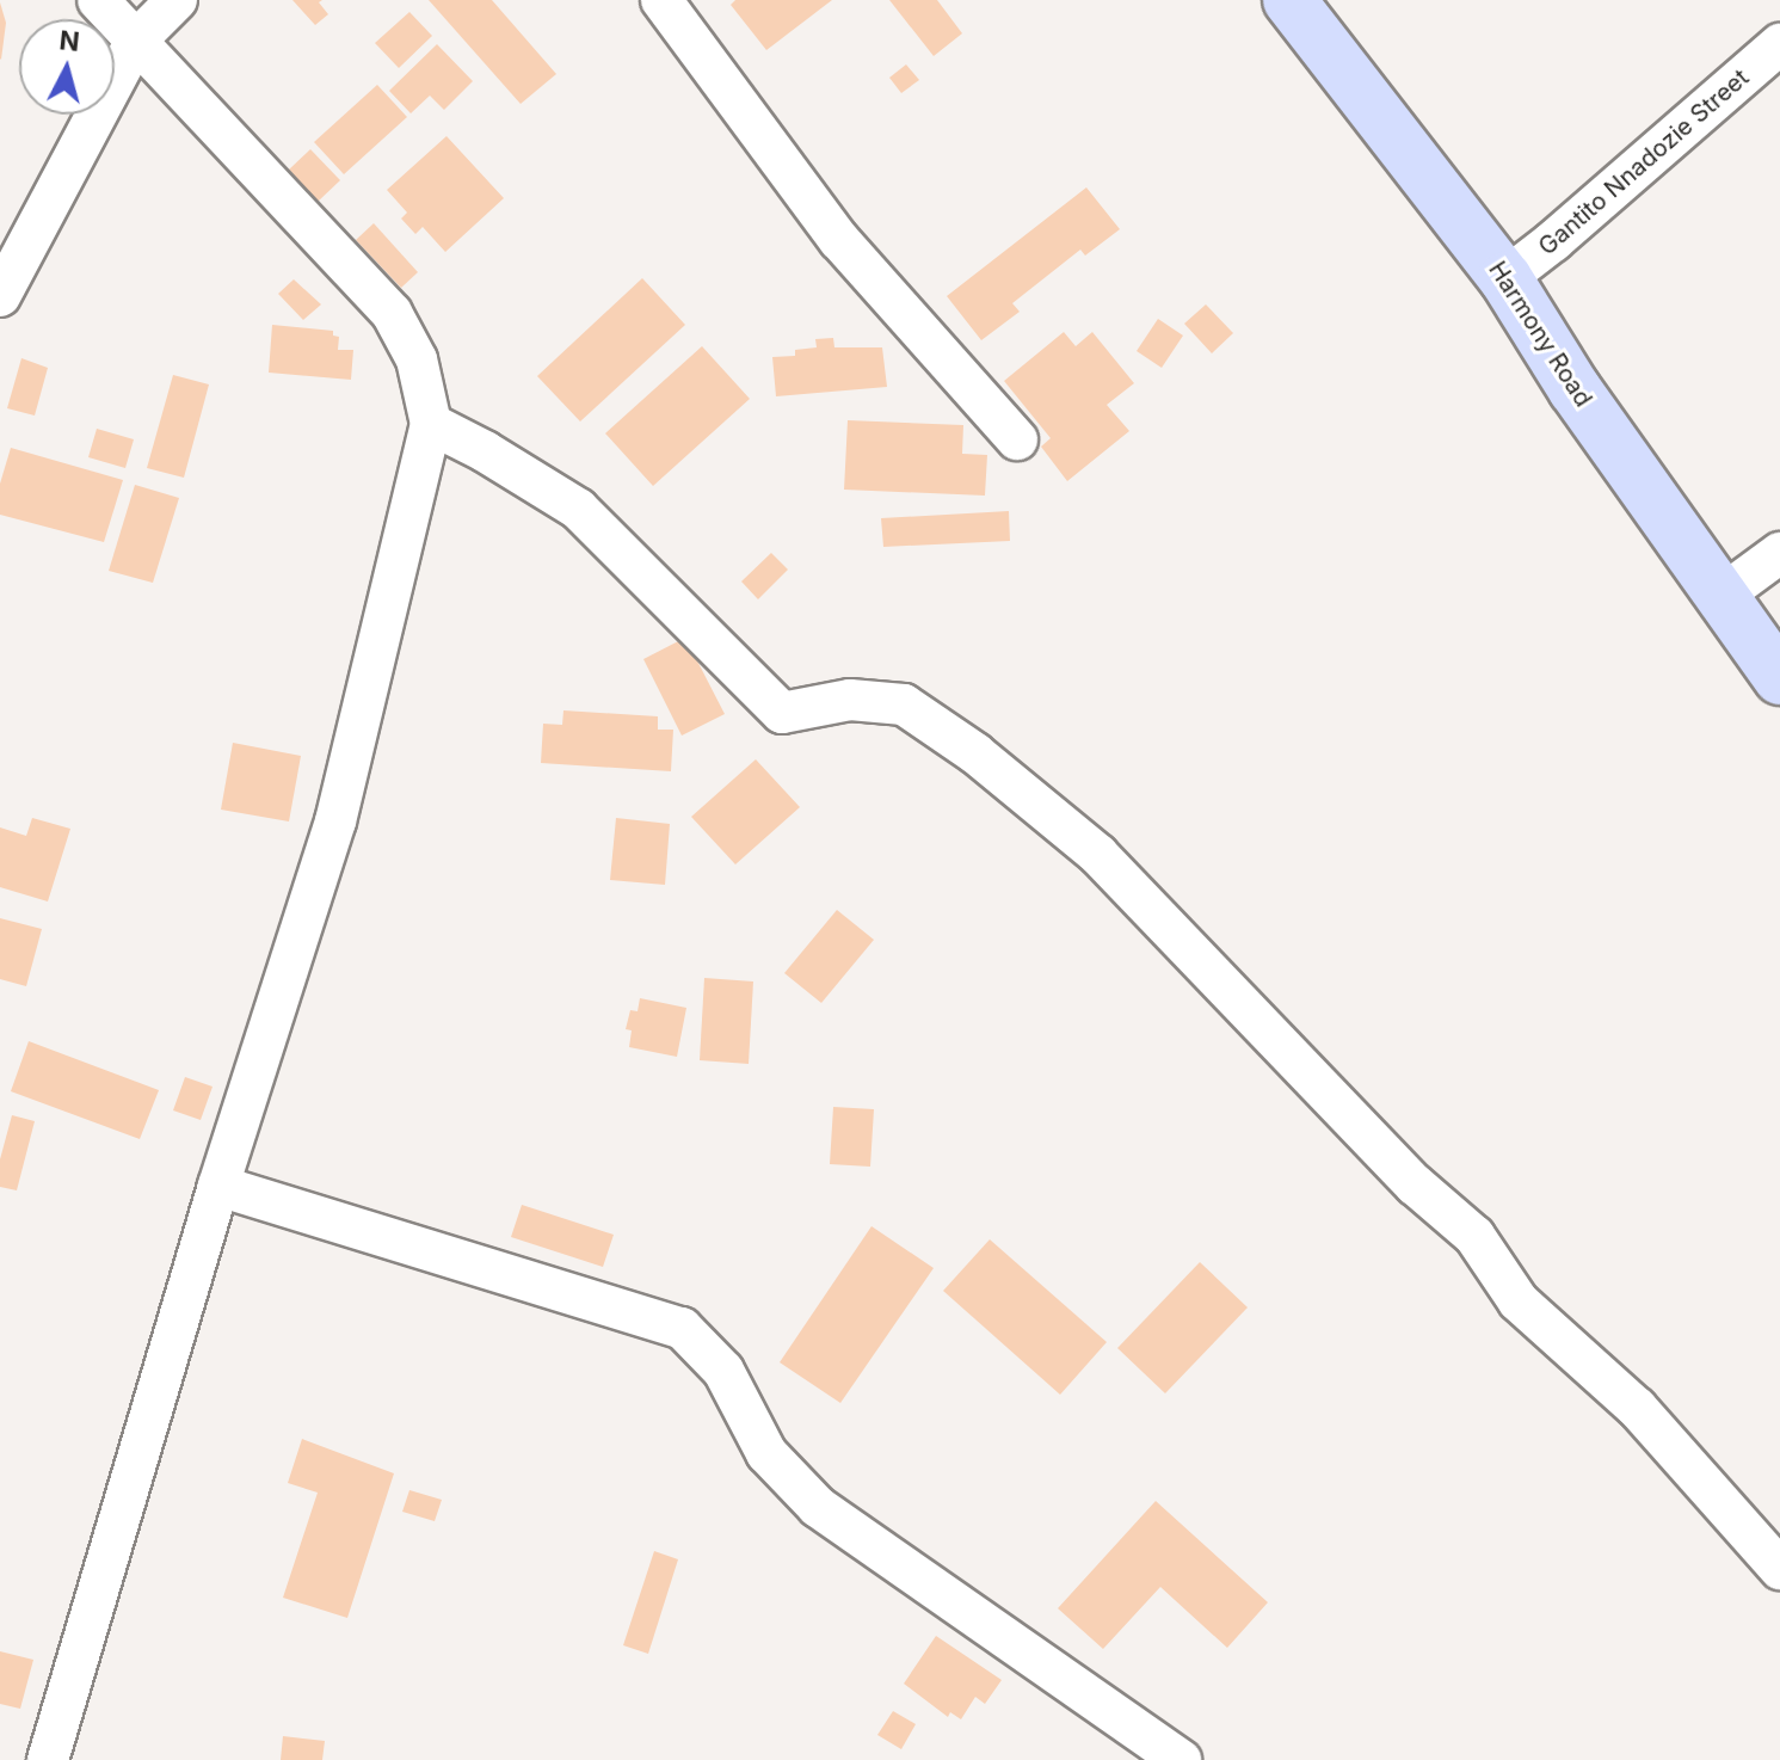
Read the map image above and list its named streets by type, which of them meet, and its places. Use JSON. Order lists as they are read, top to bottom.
{
  "streets": {
    "main road": ["Harmony Road"],
    "street": ["Gantito Nnadozie Street"]
  },
  "crossings": [
    ["Gantito Nnadozie Street", "Harmony Road"]
  ],
  "north": "top"
}
